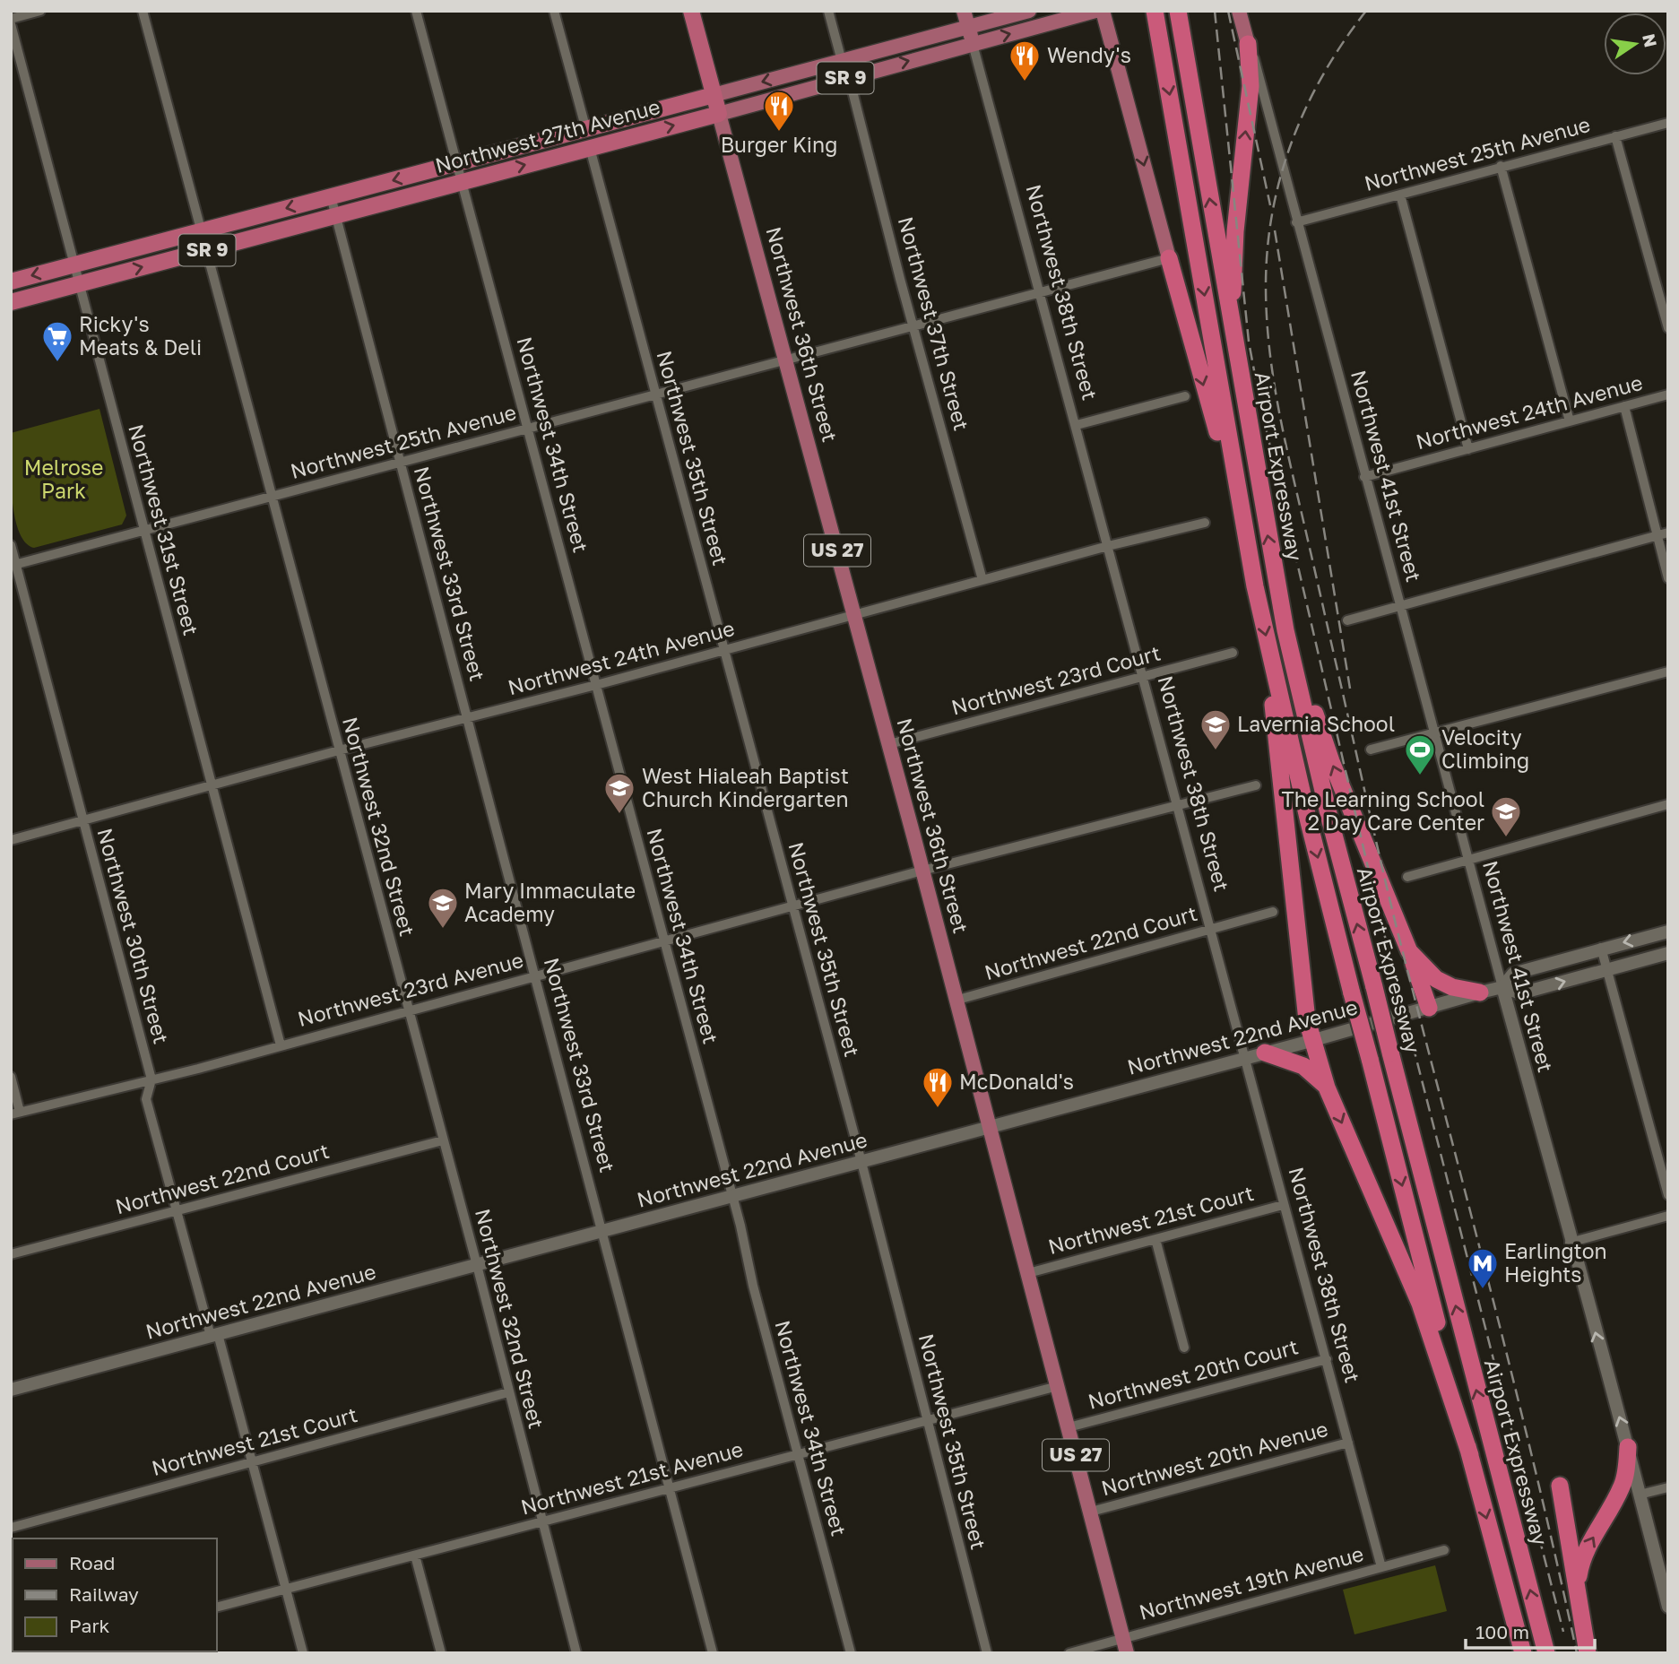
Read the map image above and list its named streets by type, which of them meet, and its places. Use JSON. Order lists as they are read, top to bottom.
{
  "streets": {
    "highway": [
      "SR 9",
      "Northwest 27th Avenue",
      "Northwest 36th Street",
      "Airport Expressway",
      "US 27"
    ],
    "main road": ["Northwest 38th Street", "Northwest 41st Street", "Northwest 22nd Avenue"],
    "street": [
      "Northwest 25th Avenue",
      "Northwest 37th Street",
      "Northwest 24th Avenue",
      "Northwest 34th Street",
      "Northwest 35th Street",
      "Northwest 31st Street",
      "Northwest 33rd Street",
      "Northwest 23rd Court",
      "Northwest 32nd Street",
      "Northwest 30th Street",
      "Northwest 22nd Court",
      "Northwest 23rd Avenue",
      "Northwest 21st Court",
      "Northwest 20th Court",
      "Northwest 20th Avenue",
      "Northwest 21st Avenue",
      "Northwest 19th Avenue"
    ]
  },
  "crossings": [
    ["Northwest 27th Avenue", "Northwest 38th Street"],
    ["Northwest 27th Avenue", "Northwest 37th Street"],
    ["Northwest 27th Avenue", "Northwest 36th Street"],
    ["Northwest 27th Avenue", "Northwest 34th Street"],
    ["Northwest 27th Avenue", "Northwest 35th Street"],
    ["Northwest 27th Avenue", "Northwest 31st Street"],
    ["Northwest 27th Avenue", "Northwest 33rd Street"],
    ["Northwest 27th Avenue", "Northwest 32nd Street"],
    ["Northwest 25th Avenue", "Northwest 38th Street"],
    ["Northwest 25th Avenue", "Northwest 37th Street"],
    ["Northwest 25th Avenue", "Northwest 36th Street"],
    ["Northwest 25th Avenue", "Northwest 34th Street"],
    ["Northwest 25th Avenue", "Northwest 35th Street"],
    ["Northwest 25th Avenue", "Northwest 41st Street"],
    ["Northwest 25th Avenue", "Northwest 31st Street"],
    ["Northwest 25th Avenue", "Northwest 33rd Street"],
    ["Northwest 25th Avenue", "Northwest 32nd Street"],
    ["Northwest 25th Avenue", "Northwest 30th Street"],
    ["Northwest 38th Street", "Northwest 24th Avenue"],
    ["Northwest 38th Street", "Northwest 23rd Court"],
    ["Northwest 38th Street", "Northwest 22nd Court"],
    ["Northwest 38th Street", "Northwest 23rd Avenue"],
    ["Northwest 38th Street", "Northwest 22nd Avenue"],
    ["Northwest 38th Street", "Northwest 21st Court"],
    ["Northwest 38th Street", "Northwest 20th Court"],
    ["Northwest 38th Street", "Northwest 20th Avenue"],
    ["Northwest 38th Street", "Northwest 19th Avenue"],
    ["Northwest 37th Street", "Northwest 24th Avenue"],
    ["Northwest 36th Street", "Northwest 24th Avenue"],
    ["Northwest 36th Street", "Northwest 23rd Court"],
    ["Northwest 36th Street", "Northwest 22nd Court"],
    ["Northwest 36th Street", "Northwest 23rd Avenue"],
    ["Northwest 36th Street", "Northwest 22nd Avenue"],
    ["Northwest 36th Street", "Northwest 21st Court"],
    ["Northwest 36th Street", "Northwest 20th Court"],
    ["Northwest 36th Street", "Northwest 20th Avenue"],
    ["Northwest 36th Street", "Northwest 21st Avenue"],
    ["Northwest 36th Street", "Northwest 19th Avenue"],
    ["Northwest 24th Avenue", "Northwest 34th Street"],
    ["Northwest 24th Avenue", "Northwest 35th Street"],
    ["Northwest 24th Avenue", "Northwest 41st Street"],
    ["Northwest 24th Avenue", "Northwest 31st Street"],
    ["Northwest 24th Avenue", "Northwest 33rd Street"],
    ["Northwest 24th Avenue", "Northwest 32nd Street"],
    ["Northwest 24th Avenue", "Northwest 30th Street"],
    ["Northwest 34th Street", "Northwest 23rd Avenue"],
    ["Northwest 34th Street", "Northwest 22nd Avenue"],
    ["Northwest 34th Street", "Northwest 21st Avenue"],
    ["Northwest 35th Street", "Northwest 23rd Avenue"],
    ["Northwest 35th Street", "Northwest 22nd Avenue"],
    ["Northwest 35th Street", "Northwest 21st Avenue"],
    ["Northwest 41st Street", "Northwest 22nd Avenue"],
    ["Northwest 31st Street", "Northwest 23rd Avenue"],
    ["Northwest 33rd Street", "Northwest 23rd Avenue"],
    ["Northwest 33rd Street", "Northwest 22nd Avenue"],
    ["Northwest 33rd Street", "Northwest 21st Avenue"],
    ["Northwest 32nd Street", "Northwest 22nd Court"],
    ["Northwest 32nd Street", "Northwest 23rd Avenue"],
    ["Northwest 32nd Street", "Northwest 22nd Avenue"],
    ["Northwest 32nd Street", "Northwest 21st Court"],
    ["Northwest 32nd Street", "Northwest 21st Avenue"],
    ["Northwest 30th Street", "Northwest 22nd Court"],
    ["Northwest 30th Street", "Northwest 23rd Avenue"],
    ["Northwest 30th Street", "Northwest 22nd Avenue"],
    ["Northwest 30th Street", "Northwest 21st Court"],
    ["Northwest 30th Street", "Northwest 21st Avenue"]
  ],
  "parks": ["Melrose Park"],
  "places": {
    "restaurant": ["Wendy's", "Burger King", "McDonald's"],
    "supermarket": ["Ricky's Meats & Deli"],
    "school or university": [
      "Lavernia School",
      "West Hialeah Baptist Church Kindergarten",
      "The Learning School 2 Day Care Center",
      "Mary Immaculate Academy"
    ],
    "sports": ["Velocity Climbing"],
    "metro station": ["Earlington Heights"]
  },
  "legend": ["Road", "Railway", "Park"],
  "scale_bar": "100 m",
  "north": "right"
}
